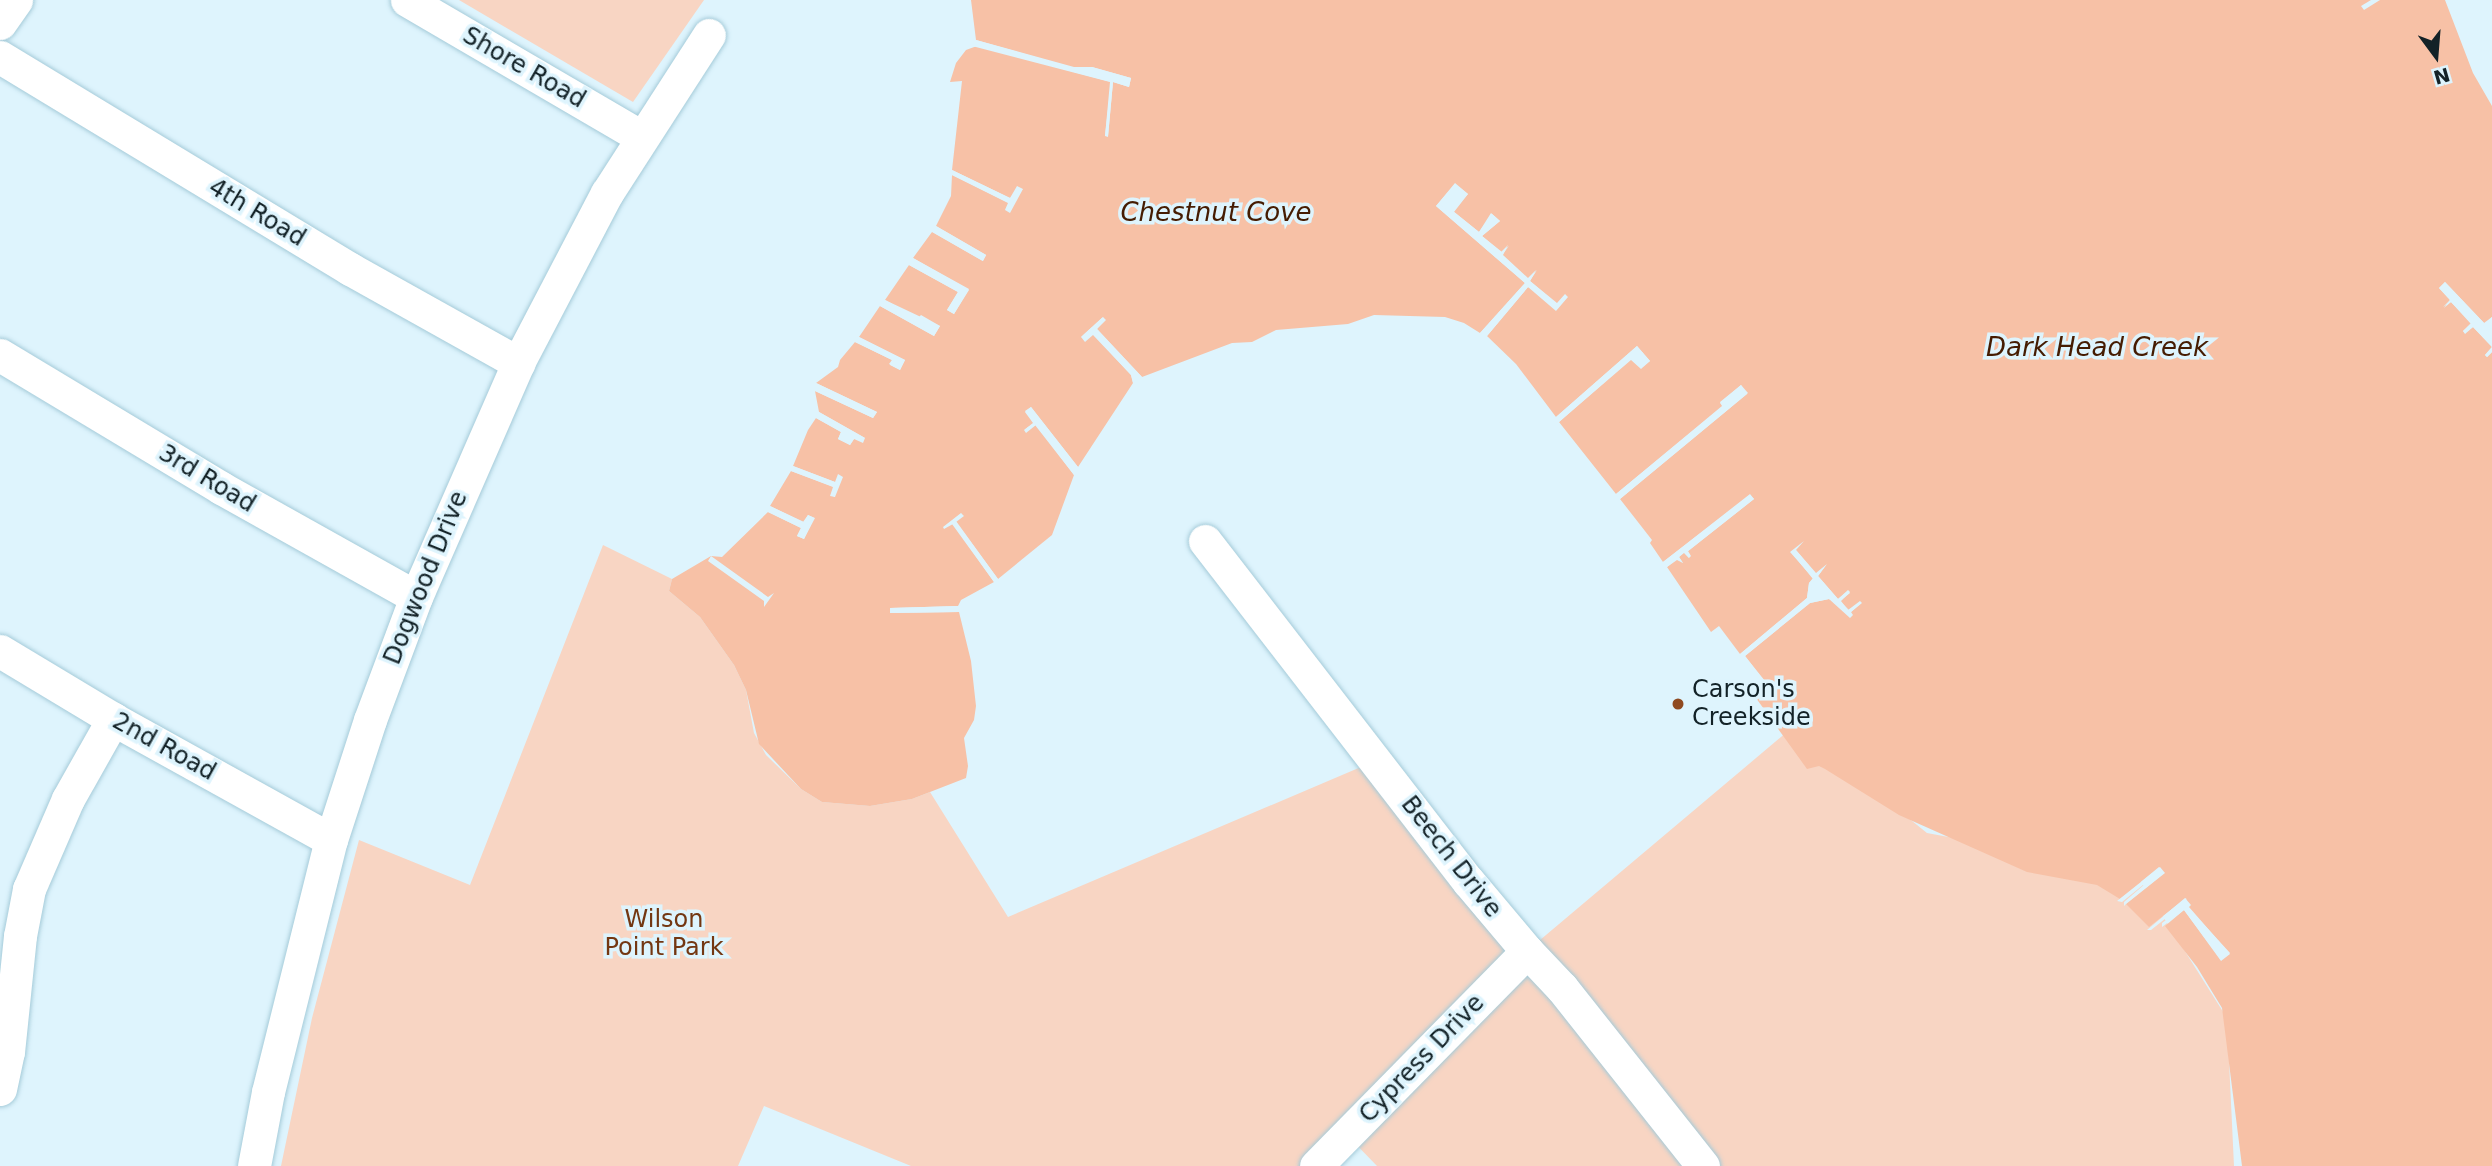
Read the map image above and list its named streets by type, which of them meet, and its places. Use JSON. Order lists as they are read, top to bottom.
{
  "streets": {
    "street": [
      "Shore Road",
      "4th Road",
      "3rd Road",
      "Dogwood Drive",
      "2nd Road",
      "Beech Drive",
      "Cypress Drive"
    ]
  },
  "crossings": [
    ["Shore Road", "Dogwood Drive"],
    ["4th Road", "Dogwood Drive"],
    ["3rd Road", "Dogwood Drive"],
    ["Dogwood Drive", "2nd Road"],
    ["Beech Drive", "Cypress Drive"]
  ],
  "water": ["Chestnut Cove", "Dark Head Creek"],
  "parks": ["Wilson Point Park"],
  "places": ["Carson's Creekside"],
  "north": "bottom"
}
